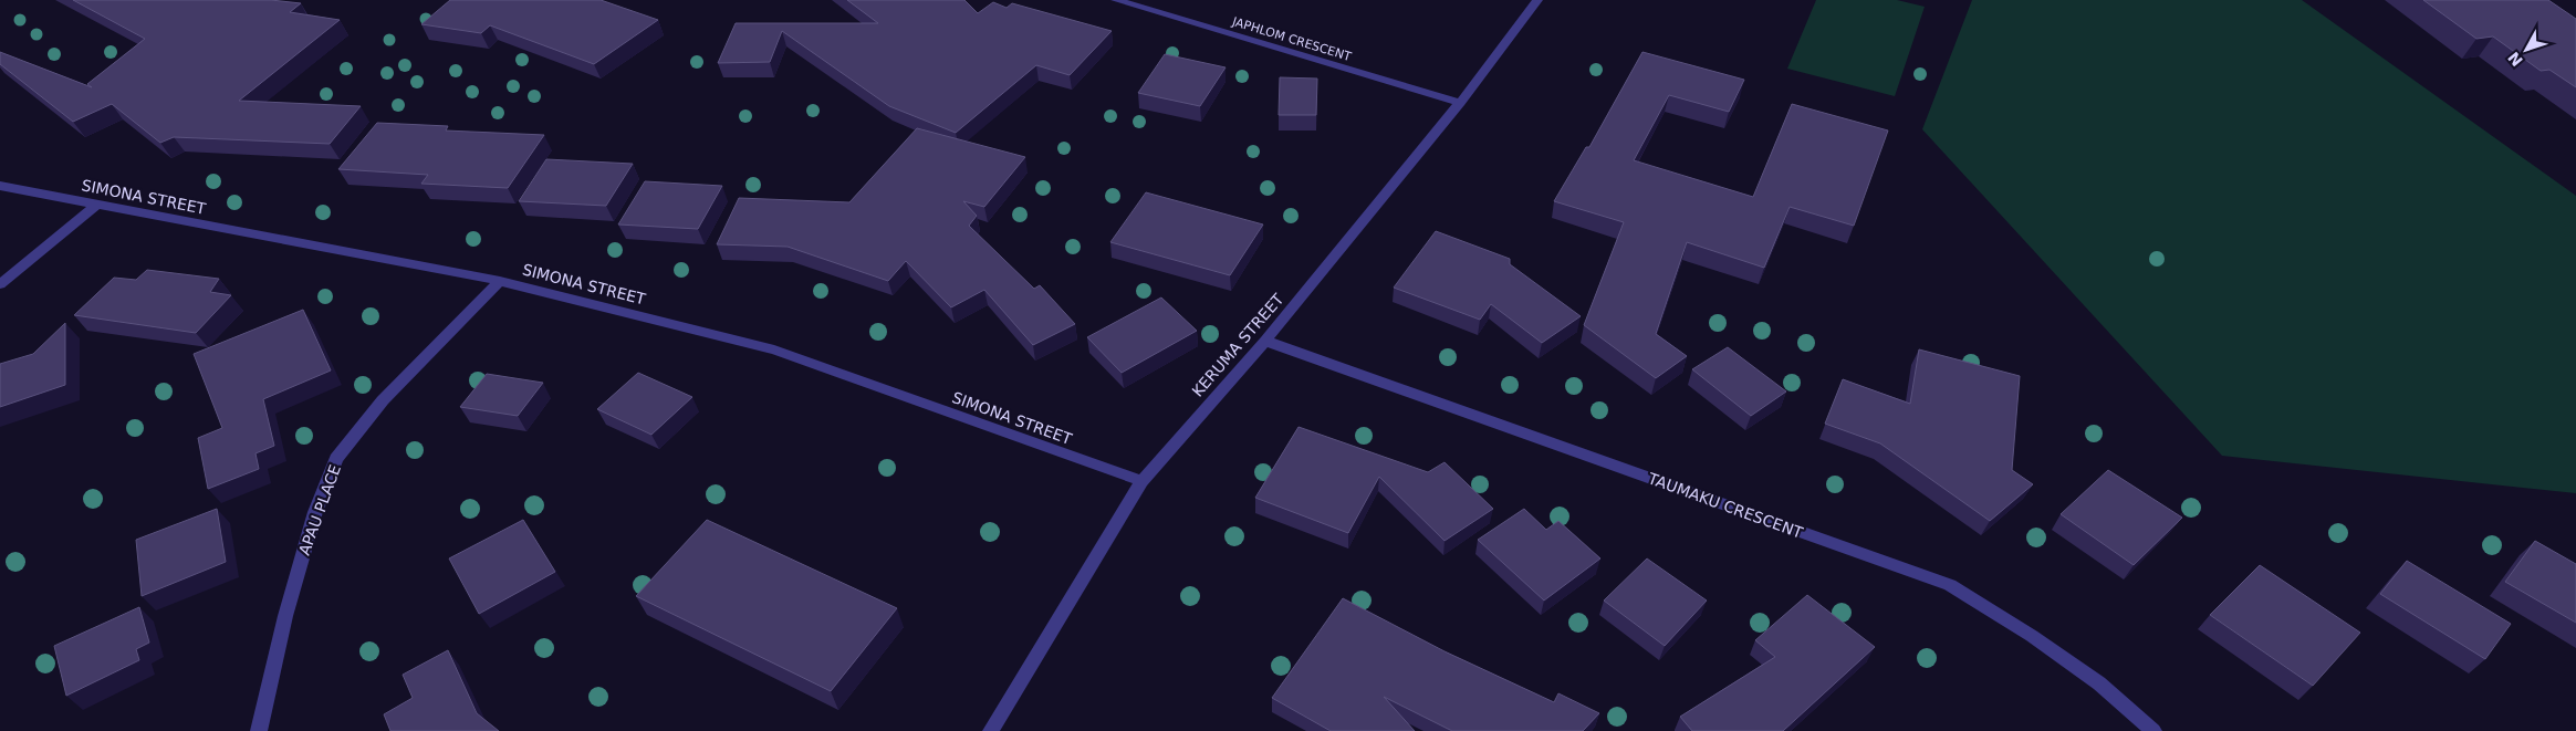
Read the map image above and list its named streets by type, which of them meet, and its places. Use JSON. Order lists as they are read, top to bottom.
{
  "streets": {
    "street": [
      "JAPHLOM CRESCENT",
      "SIMONA STREET",
      "KERUMA STREET",
      "TAUMAKU CRESCENT",
      "APAU PLACE"
    ]
  },
  "crossings": [
    ["JAPHLOM CRESCENT", "KERUMA STREET"],
    ["SIMONA STREET", "KERUMA STREET"],
    ["SIMONA STREET", "APAU PLACE"],
    ["KERUMA STREET", "TAUMAKU CRESCENT"]
  ],
  "north": "bottom left"
}
